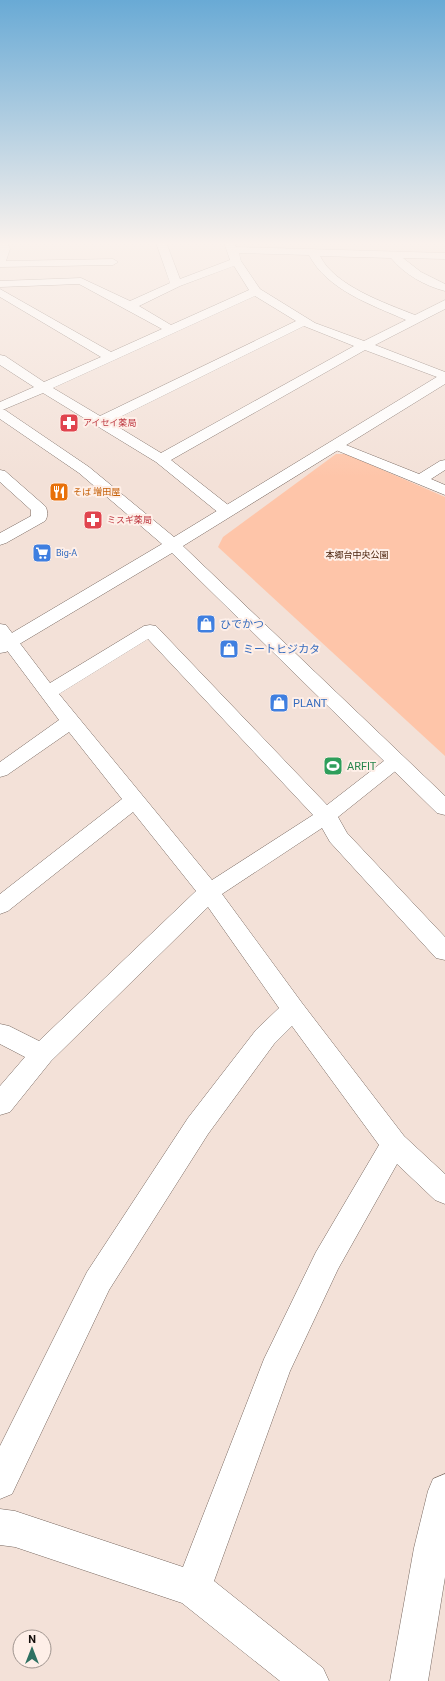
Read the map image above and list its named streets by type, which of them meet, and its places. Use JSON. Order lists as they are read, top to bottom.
{
  "parks": ["本郷台中央公園"],
  "places": {
    "pharmacy": ["アイセイ薬局", "ミスギ薬局"],
    "restaurant": ["そば 増田屋"],
    "supermarket": ["Big-A"],
    "shop": ["ひでかつ", "ミートヒジカタ", "PLANT"],
    "sports": ["ARFIT"]
  },
  "north": "top"
}
